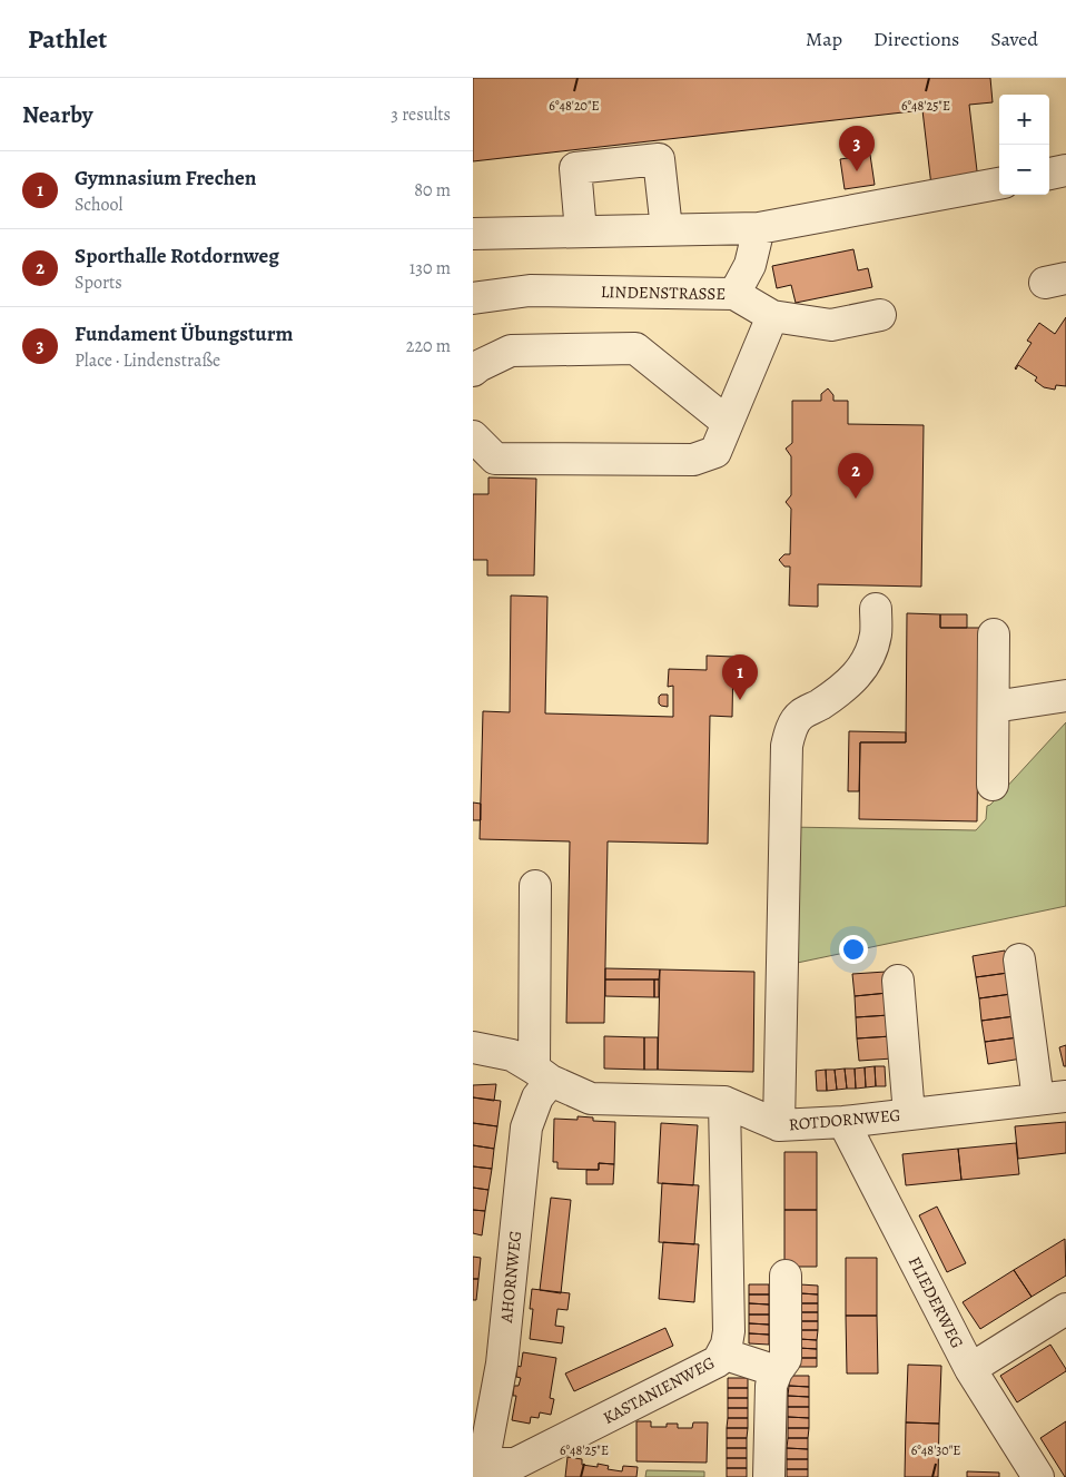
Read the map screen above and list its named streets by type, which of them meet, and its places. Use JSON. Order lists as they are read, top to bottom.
{
  "streets": {
    "street": [
      "LINDENSTRASSE",
      "ROTDORNWEG",
      "AHORNWEG",
      "FLIEDERWEG",
      "KASTANIENWEG"
    ]
  },
  "crossings": [
    ["ROTDORNWEG", "AHORNWEG"],
    ["ROTDORNWEG", "FLIEDERWEG"],
    ["ROTDORNWEG", "KASTANIENWEG"],
    ["AHORNWEG", "KASTANIENWEG"]
  ],
  "page": {
    "header": "Pathlet",
    "nav": ["Map", "Directions", "Saved"],
    "heading": ["Nearby", "3 results"],
    "map_buttons": ["+", "−"],
    "pins": ["3", "2", "1"],
    "list": [
      {
        "mark": "1",
        "name": "Gymnasium Frechen",
        "note": "School",
        "value": "80 m"
      },
      {
        "mark": "2",
        "name": "Sporthalle Rotdornweg",
        "note": "Sports",
        "value": "130 m"
      },
      {
        "mark": "3",
        "name": "Fundament Übungsturm",
        "note": "Place · Lindenstraße",
        "value": "220 m"
      }
    ]
  },
  "coordinates": ["6°48'20\"E", "6°48'25\"E", "6°48'30\"E"]
}
